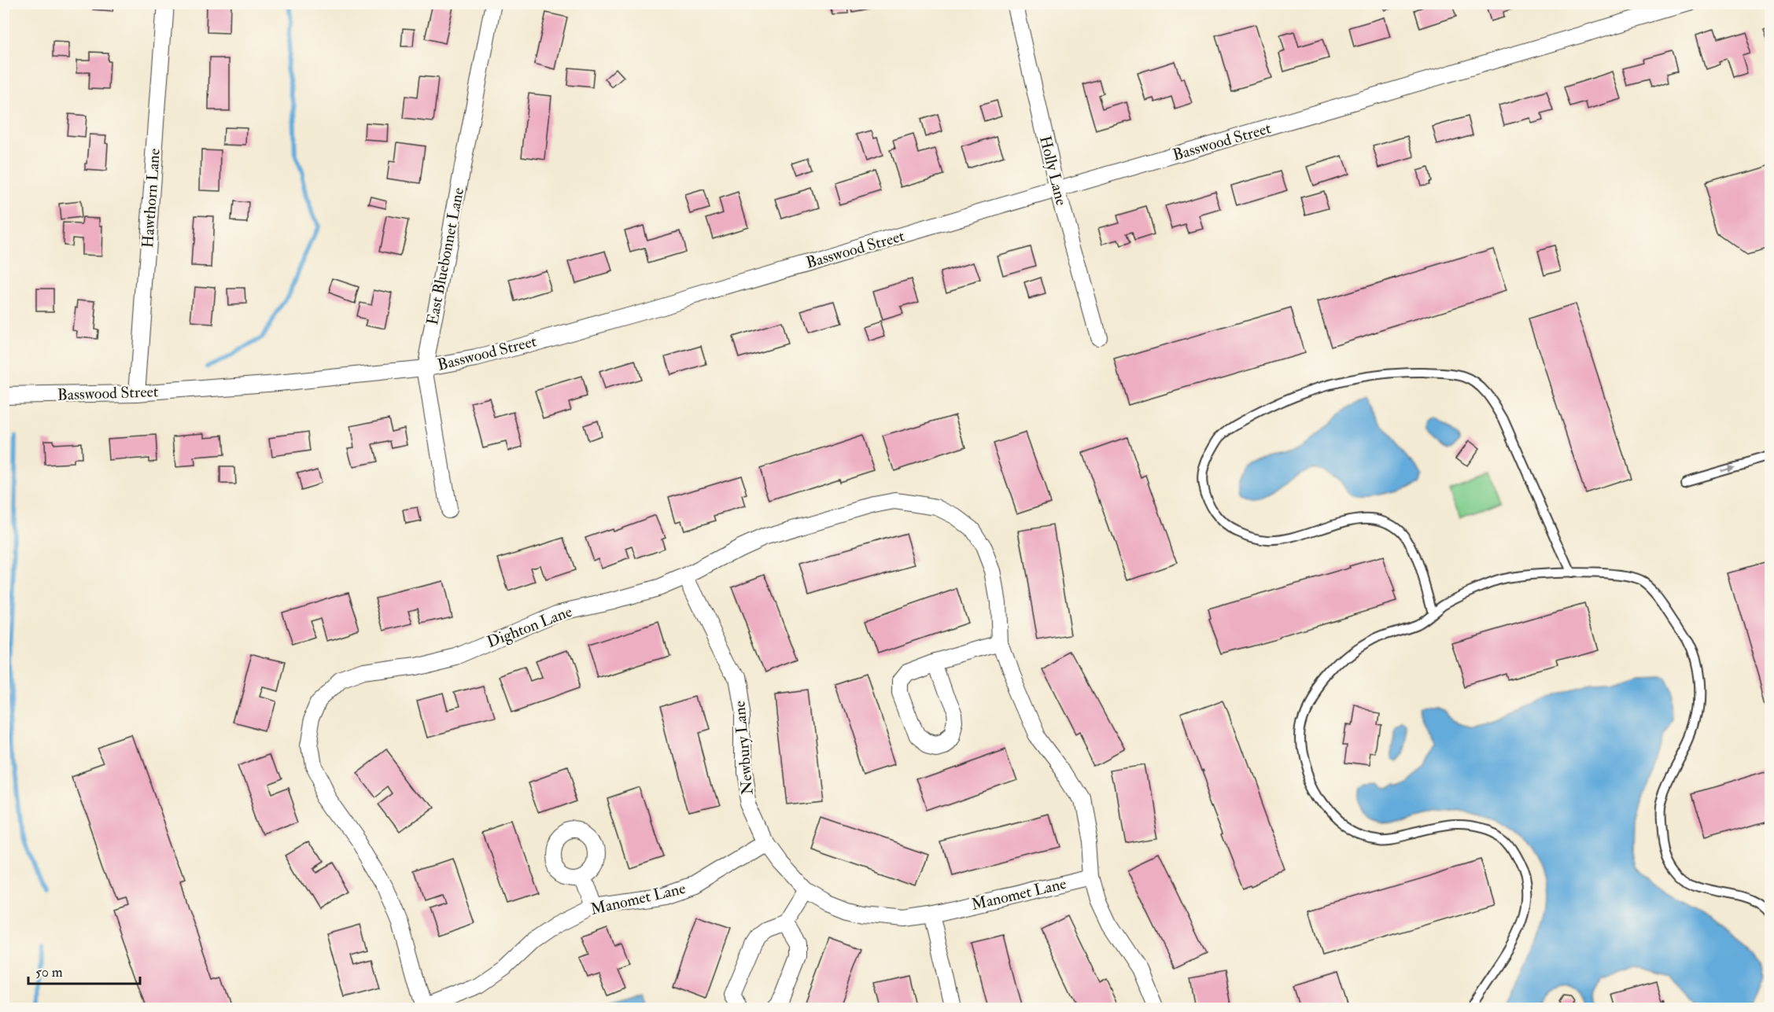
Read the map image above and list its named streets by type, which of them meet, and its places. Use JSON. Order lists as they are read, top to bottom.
{
  "streets": {
    "street": [
      "Basswood Street",
      "Holly Lane",
      "Hawthorn Lane",
      "East Bluebonnet Lane",
      "Dighton Lane",
      "Newbury Lane",
      "Manomet Lane"
    ]
  },
  "crossings": [
    ["Basswood Street", "Holly Lane"],
    ["Basswood Street", "Hawthorn Lane"],
    ["Basswood Street", "East Bluebonnet Lane"],
    ["Dighton Lane", "Newbury Lane"],
    ["Dighton Lane", "Manomet Lane"],
    ["Newbury Lane", "Manomet Lane"]
  ],
  "scale_bar": "50 m"
}
